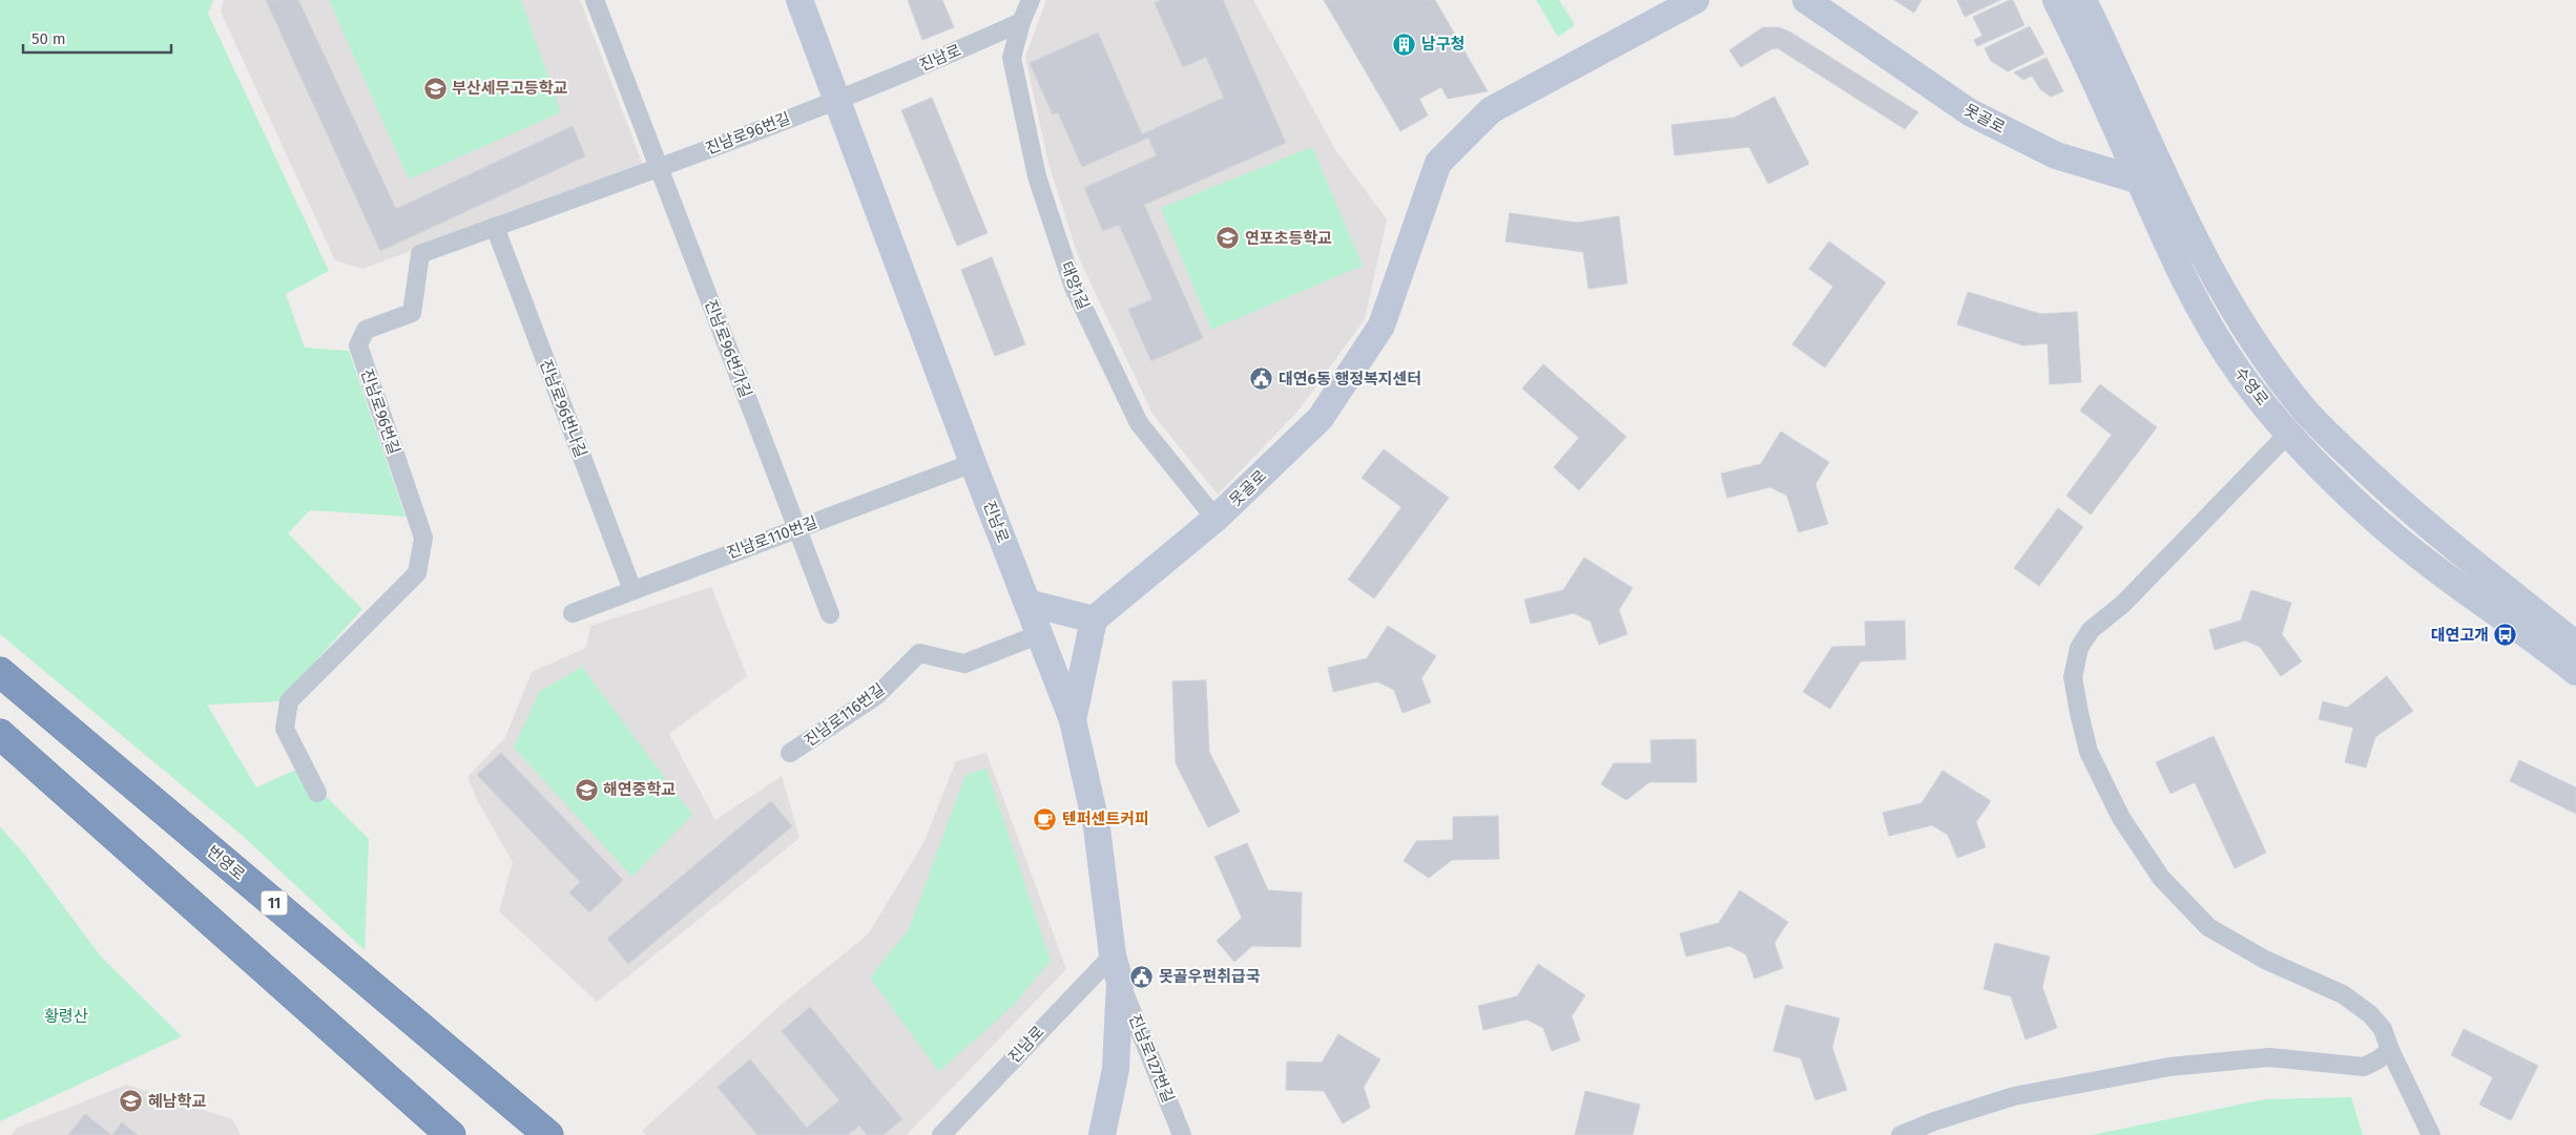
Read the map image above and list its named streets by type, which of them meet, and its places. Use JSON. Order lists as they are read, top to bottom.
{
  "streets": {
    "highway": ["번영로", "11"],
    "main road": ["진남로", "못골로", "수영로"],
    "street": [
      "진남로96번길",
      "태양1길",
      "진남로96번가길",
      "진남로96번나길",
      "진남로110번길",
      "진남로116번길",
      "진남로127번길"
    ]
  },
  "crossings": [
    ["진남로", "진남로96번길"],
    ["진남로", "태양1길"],
    ["진남로", "진남로110번길"],
    ["진남로", "진남로116번길"],
    ["진남로", "진남로127번길"],
    ["못골로", "태양1길"],
    ["못골로", "수영로"],
    ["진남로96번길", "진남로96번가길"],
    ["진남로96번길", "진남로96번나길"],
    ["진남로96번가길", "진남로110번길"],
    ["진남로96번나길", "진남로110번길"]
  ],
  "parks": ["황령산"],
  "places": {
    "building": ["남구청"],
    "school or university": [
      "부산세무고등학교",
      "연포초등학교",
      "해연중학교",
      "혜남학교"
    ],
    "public building": ["대연6동 행정복지센터", "못골우편취급국"],
    "bus stop": ["대연고개"],
    "cafe": ["텐퍼센트커피"]
  },
  "scale_bar": "50 m"
}
